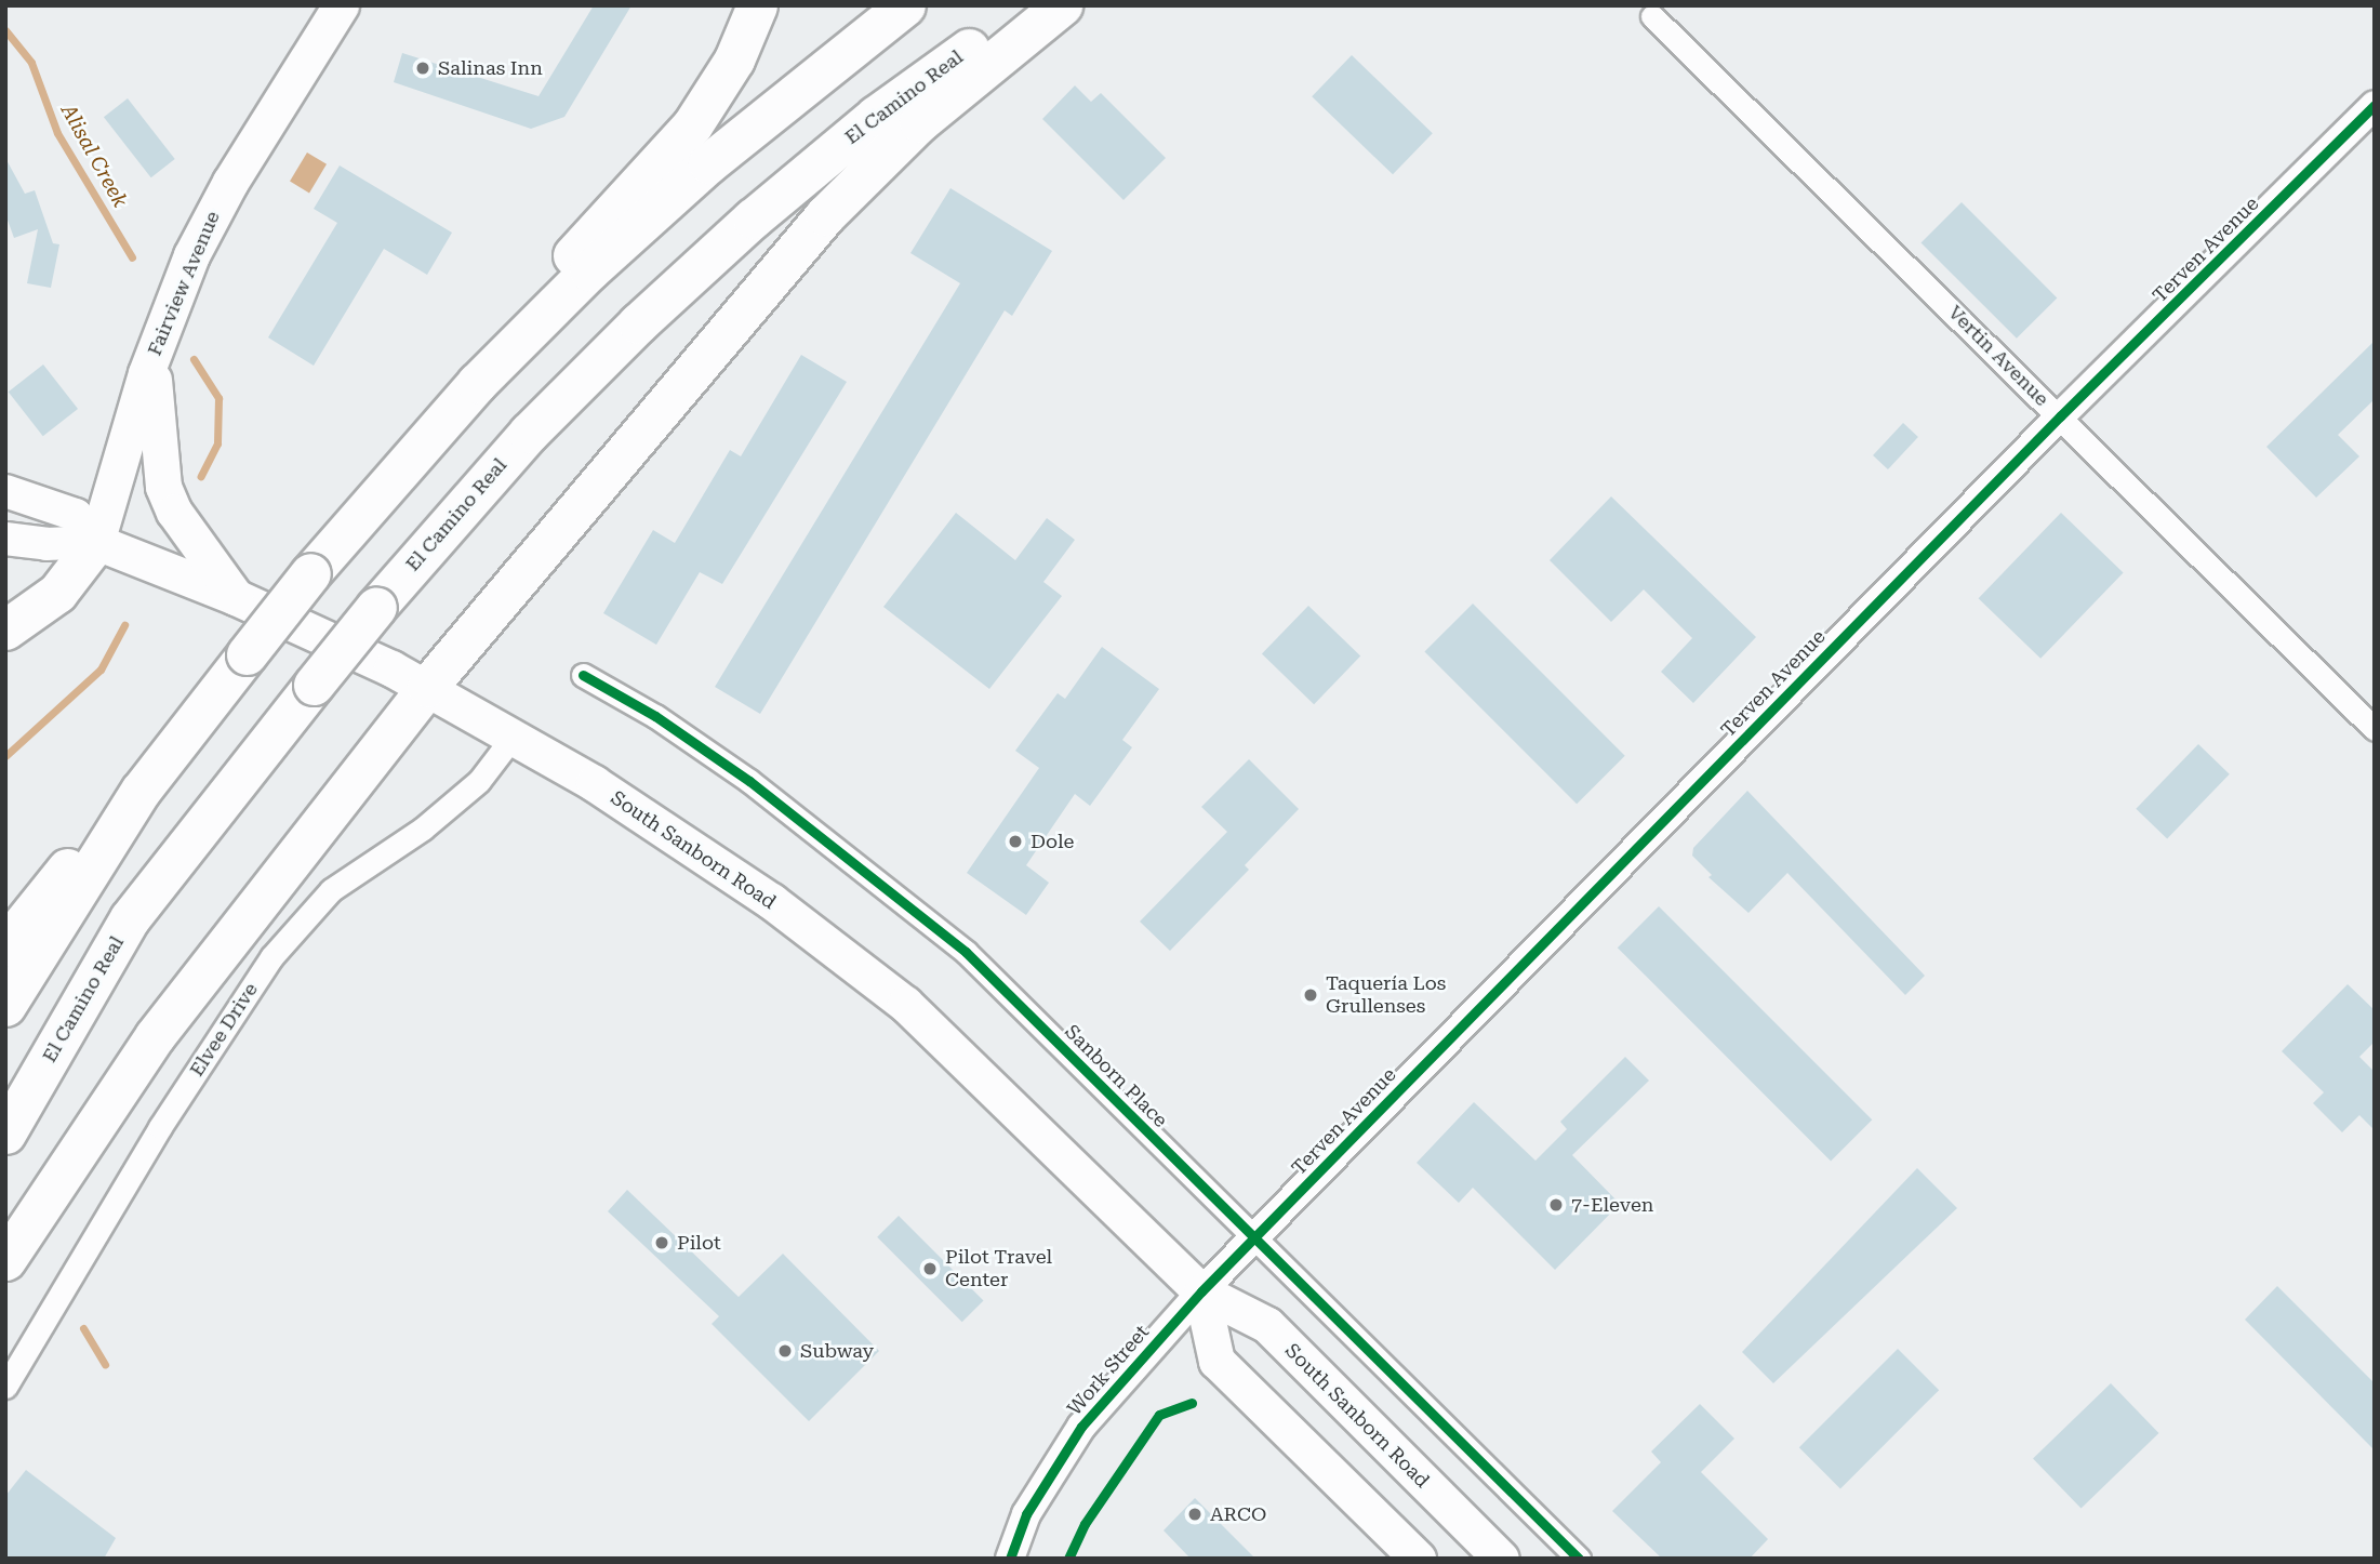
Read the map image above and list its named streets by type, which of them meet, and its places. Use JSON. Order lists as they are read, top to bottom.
{
  "streets": {
    "highway": ["El Camino Real", "Fairview Avenue", "South Sanborn Road"],
    "street": [
      "Terven Avenue",
      "Vertin Avenue",
      "Elvee Drive",
      "Sanborn Place",
      "Work Street"
    ]
  },
  "crossings": [
    ["Terven Avenue", "Vertin Avenue"],
    ["Terven Avenue", "South Sanborn Road"],
    ["Terven Avenue", "Sanborn Place"],
    ["Terven Avenue", "Work Street"],
    ["Fairview Avenue", "South Sanborn Road"],
    ["South Sanborn Road", "Elvee Drive"],
    ["South Sanborn Road", "Work Street"]
  ],
  "water": ["Alisal Creek"],
  "places": [
    "Salinas Inn",
    "Dole",
    "Taquería Los Grullenses",
    "7-Eleven",
    "Pilot",
    "Pilot Travel Center",
    "Subway",
    "ARCO"
  ]
}
